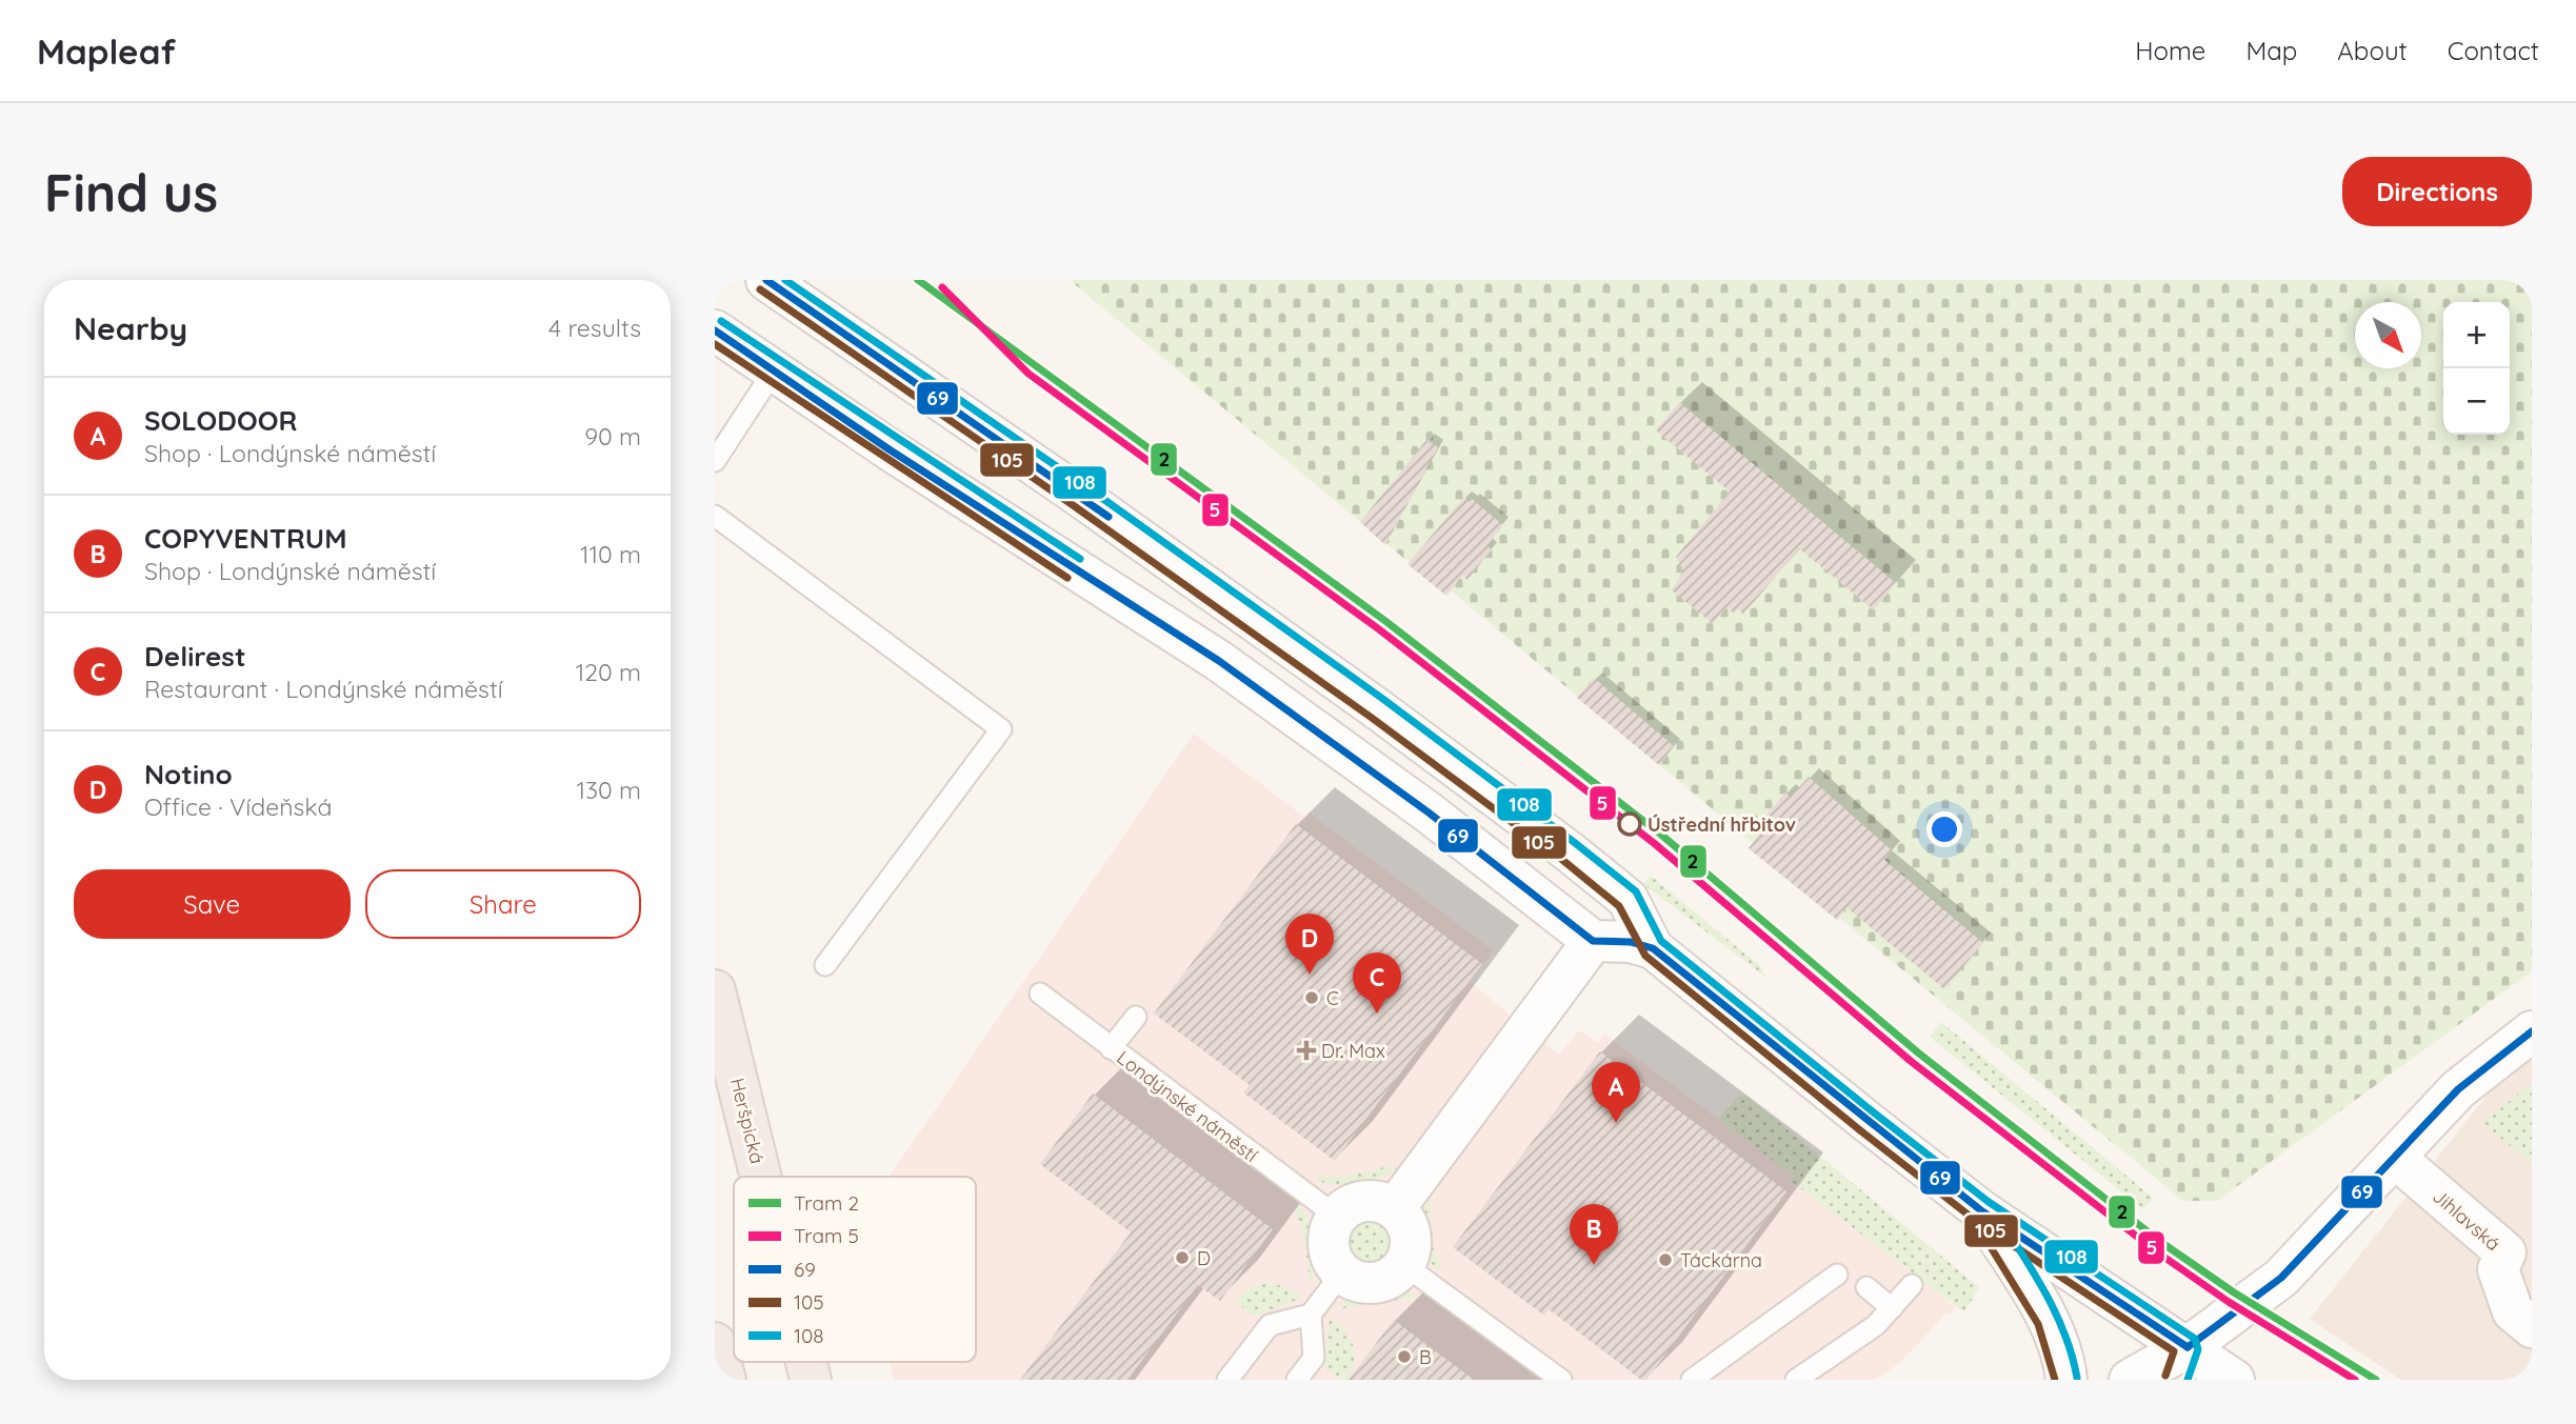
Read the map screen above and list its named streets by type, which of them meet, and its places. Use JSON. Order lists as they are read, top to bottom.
{
  "streets": {
    "highway": ["Heršpická"],
    "main road": ["Jihlavská"],
    "lane": ["Londýnské náměstí"]
  },
  "places": {
    "other": [
      "Ústřední hřbitov",
      "C",
      "D",
      "Táckárna",
      "B"
    ],
    "health": ["Dr. Max"]
  },
  "lines": [
    "tram line 2",
    "transit line 69",
    "transit line 108",
    "tram line 5",
    "transit line 105"
  ],
  "legend": [
    "Tram 2",
    "Tram 5",
    "69",
    "105",
    "108"
  ],
  "north": "bottom right",
  "page": {
    "header": "Mapleaf",
    "nav": [
      "Home",
      "Map",
      "About",
      "Contact"
    ],
    "buttons": [
      "Directions",
      ["Save", "Share"]
    ],
    "title": "Find us",
    "heading": ["Nearby", "4 results"],
    "map_buttons": ["+", "−"],
    "list": [
      {
        "mark": "A",
        "name": "SOLODOOR",
        "note": "Shop · Londýnské náměstí",
        "value": "90 m"
      },
      {
        "mark": "B",
        "name": "COPYVENTRUM",
        "note": "Shop · Londýnské náměstí",
        "value": "110 m"
      },
      {
        "mark": "C",
        "name": "Delirest",
        "note": "Restaurant · Londýnské náměstí",
        "value": "120 m"
      },
      {
        "mark": "D",
        "name": "Notino",
        "note": "Office · Vídeňská",
        "value": "130 m"
      }
    ],
    "pins": [
      "D",
      "C",
      "A",
      "B"
    ]
  }
}
